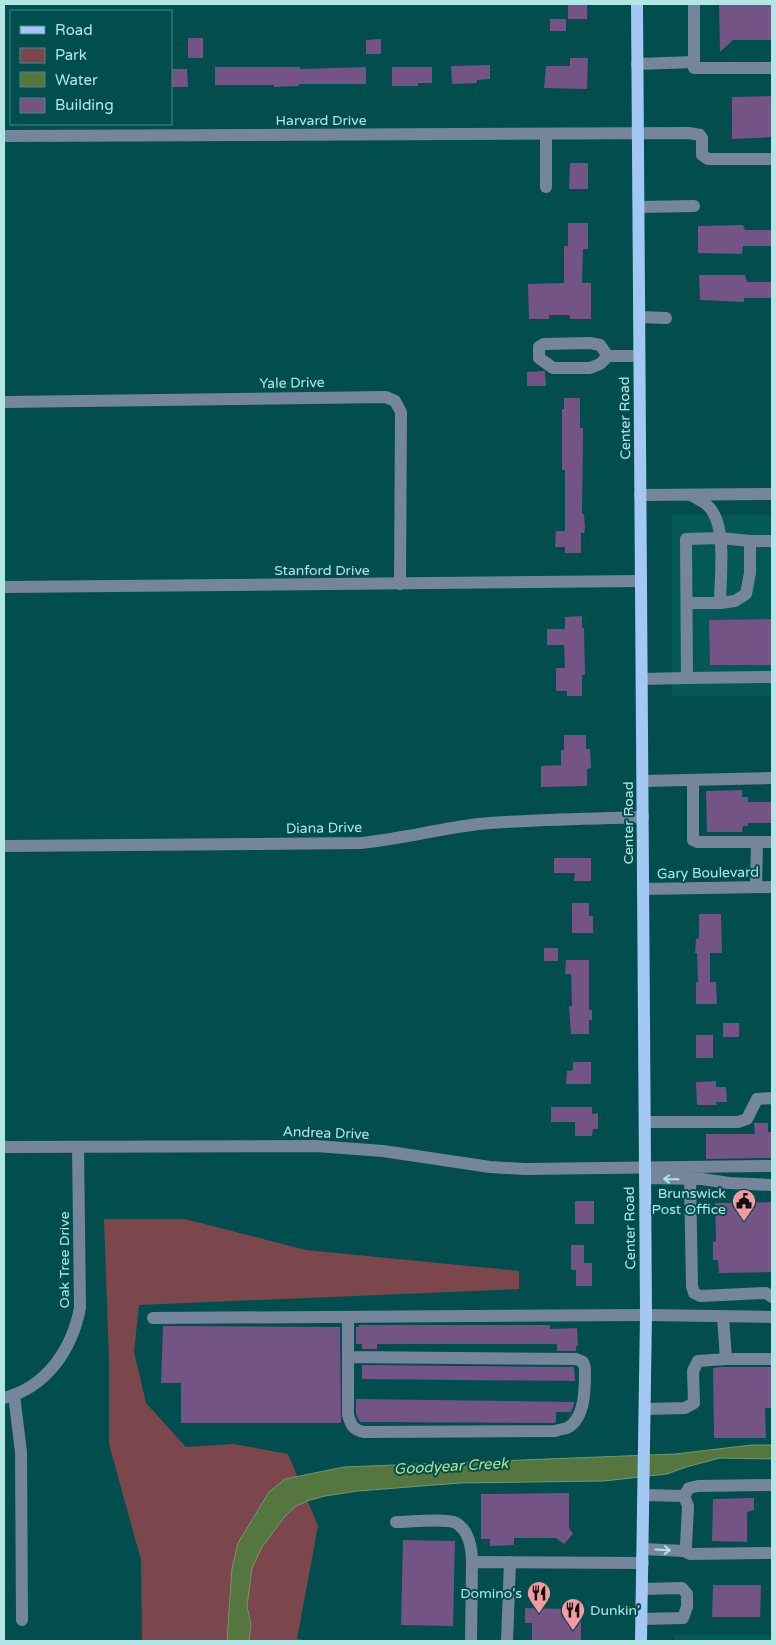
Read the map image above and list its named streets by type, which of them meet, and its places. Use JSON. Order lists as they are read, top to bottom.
{
  "streets": {
    "main road": ["Center Road"],
    "street": [
      "Harvard Drive",
      "Yale Drive",
      "Stanford Drive",
      "Diana Drive",
      "Gary Boulevard",
      "Andrea Drive",
      "Oak Tree Drive"
    ]
  },
  "crossings": [
    ["Harvard Drive", "Center Road"],
    ["Yale Drive", "Stanford Drive"],
    ["Center Road", "Stanford Drive"],
    ["Center Road", "Diana Drive"],
    ["Center Road", "Gary Boulevard"],
    ["Center Road", "Andrea Drive"],
    ["Andrea Drive", "Oak Tree Drive"]
  ],
  "water": ["Goodyear Creek"],
  "places": {
    "public building": ["Brunswick Post Office"],
    "restaurant": ["Domino's", "Dunkin'"]
  },
  "legend": [
    "Road",
    "Park",
    "Water",
    "Building"
  ]
}
